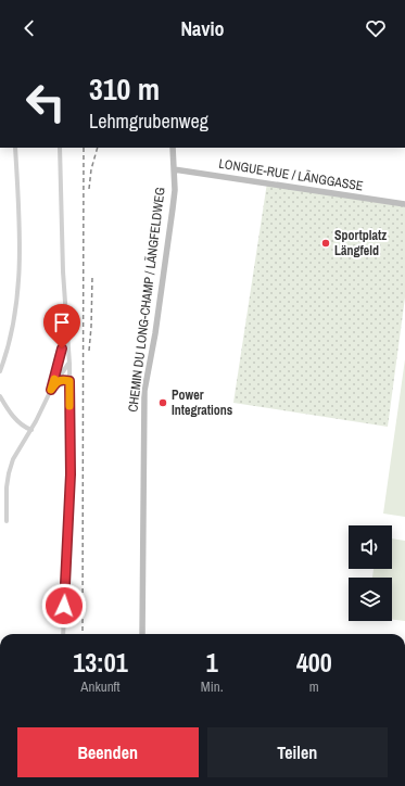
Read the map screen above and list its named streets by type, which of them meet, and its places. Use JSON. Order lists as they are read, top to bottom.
{
  "streets": {
    "main road": ["LONGUE-RUE / LÄNGGASSE", "CHEMIN DU LONG-CHAMP / LÄNGFELDWEG"]
  },
  "crossings": [
    ["LONGUE-RUE / LÄNGGASSE", "CHEMIN DU LONG-CHAMP / LÄNGFELDWEG"]
  ],
  "places": ["Sportplatz Längfeld", "Power Integrations"],
  "page": {
    "header": "Navio",
    "turn": ["310 m", "Lehmgrubenweg"],
    "eta": [
      "13:01",
      "Ankunft",
      "1",
      "Min.",
      "400",
      "m"
    ],
    "buttons": ["Beenden", "Teilen"]
  }
}
